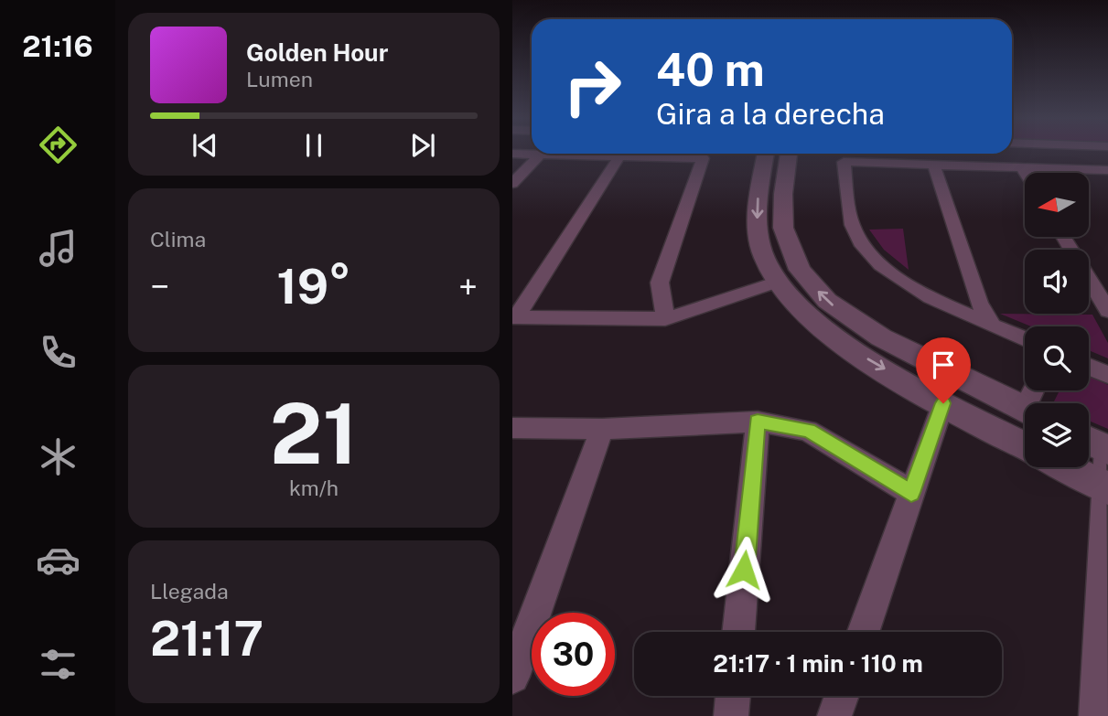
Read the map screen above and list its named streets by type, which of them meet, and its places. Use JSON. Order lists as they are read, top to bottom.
{
  "north": "left",
  "page": {
    "tabs": "21:16",
    "turn": ["40 m", "Gira a la derecha"],
    "song": ["Golden Hour", "Lumen"],
    "tile": [
      "Clima",
      ["21", "km/h"],
      ["Llegada", "21:17"]
    ],
    "heat": ["−", "19°", "+"],
    "limit": "30",
    "trip": "21:17 · 1 min · 110 m"
  }
}
